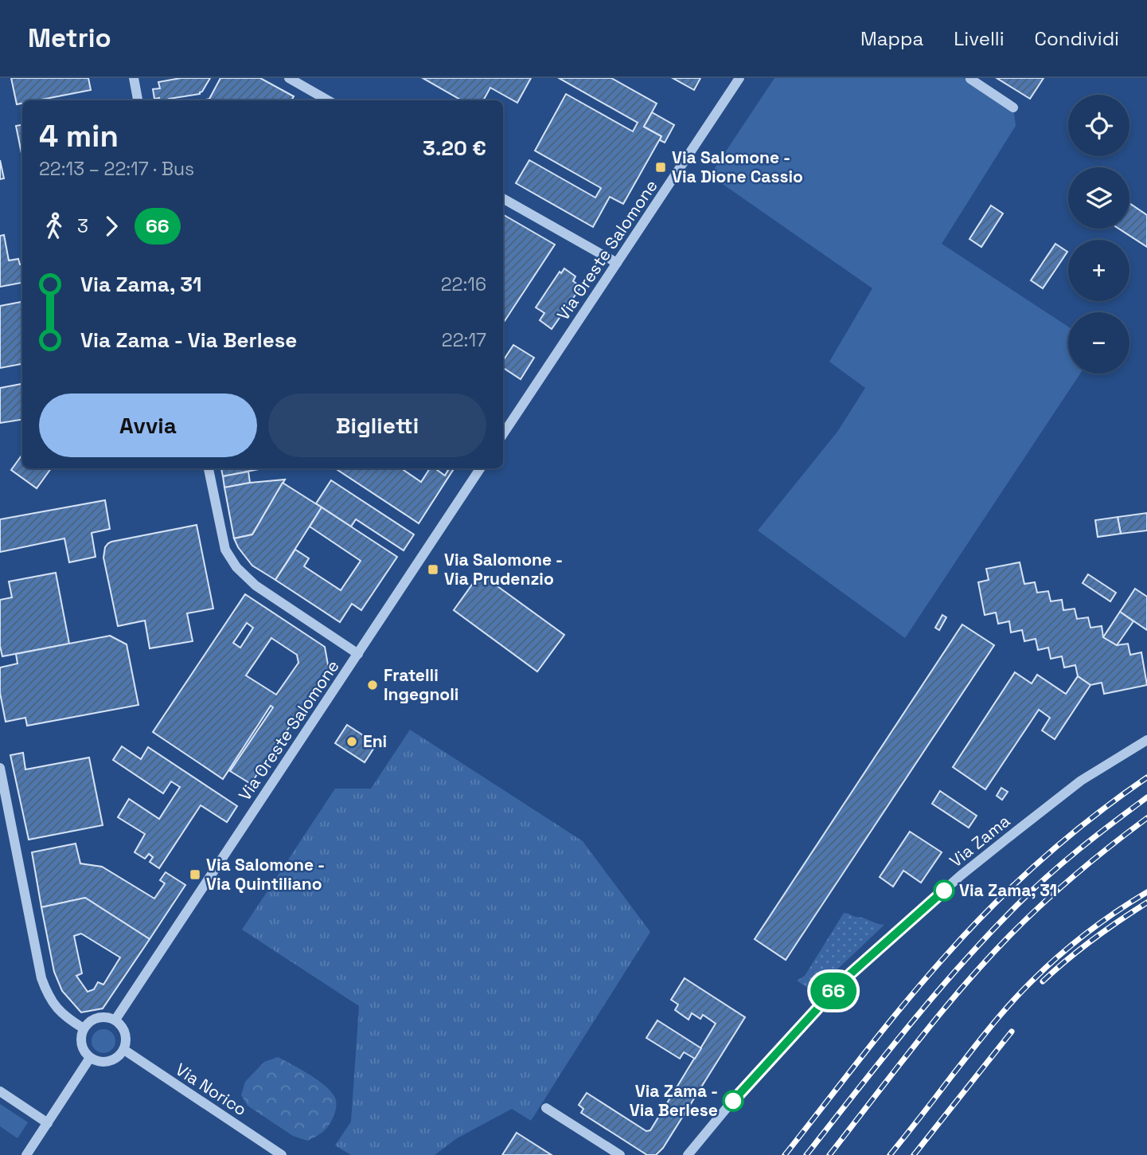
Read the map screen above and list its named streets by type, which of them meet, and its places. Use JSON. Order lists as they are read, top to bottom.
{
  "streets": {
    "street": ["Via Oreste Salomone", "Via Zama", "Via Norico"]
  },
  "crossings": [
    ["Via Oreste Salomone", "Via Norico"]
  ],
  "places": {
    "transit": ["Via Salomone - Via Dione Cassio", "Via Salomone - Via Prudenzio", "Via Salomone - Via Quintiliano"],
    "other": [
      "Fratelli Ingegnoli",
      "Eni",
      "Via Zama, 31",
      "Via Zama - Via Berlese"
    ]
  },
  "lines": ["bus line 66"],
  "page": {
    "header": "Metrio",
    "nav": ["Mappa", "Livelli", "Condividi"],
    "on_map": "66",
    "map_buttons": ["+", "−"],
    "heading": ["4 min", "22:13 – 22:17 · Bus", "3.20 €"],
    "legs": ["3", "66"],
    "list": [
      {
        "name": "Via Zama, 31",
        "value": "22:16"
      },
      {
        "name": "Via Zama - Via Berlese",
        "value": "22:17"
      }
    ],
    "buttons": ["Avvia", "Biglietti"]
  }
}
